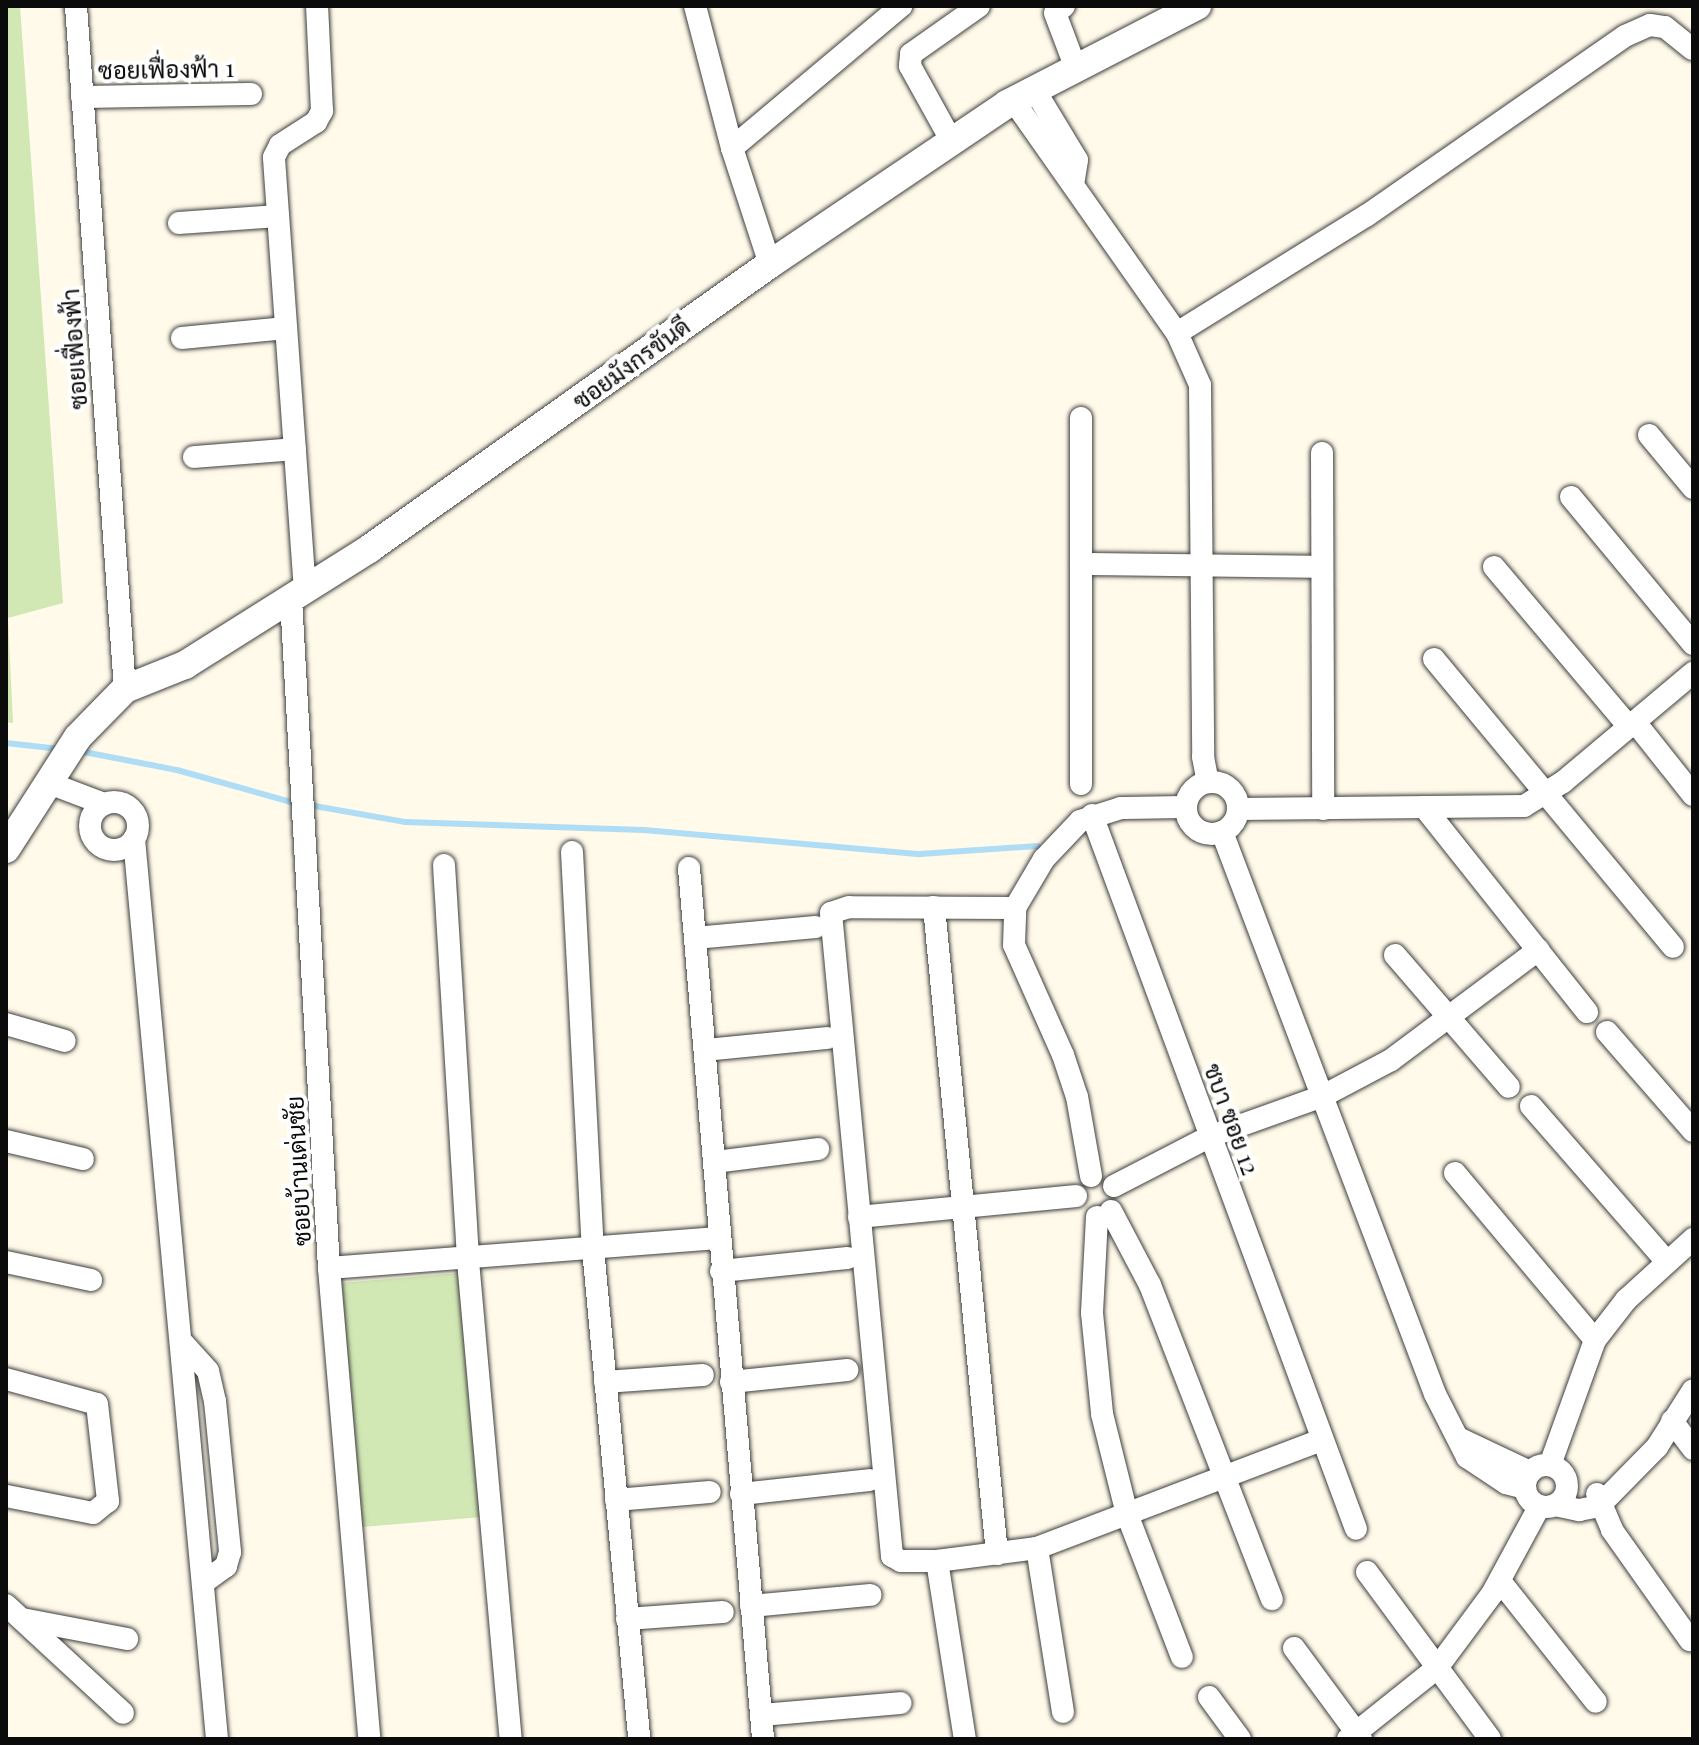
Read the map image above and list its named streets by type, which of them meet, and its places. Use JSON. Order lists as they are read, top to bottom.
{
  "streets": {
    "street": [
      "ซอยเฟื่องฟ้า 1",
      "ซอยเฟื่องฟ้า",
      "ซอยมังกรขันดี",
      "ชบา ซอย 12",
      "ซอยบ้านเด่นชัย"
    ]
  },
  "crossings": [
    ["ซอยเฟื่องฟ้า 1", "ซอยเฟื่องฟ้า"],
    ["ซอยเฟื่องฟ้า", "ซอยมังกรขันดี"],
    ["ซอยมังกรขันดี", "ซอยบ้านเด่นชัย"]
  ]
}
